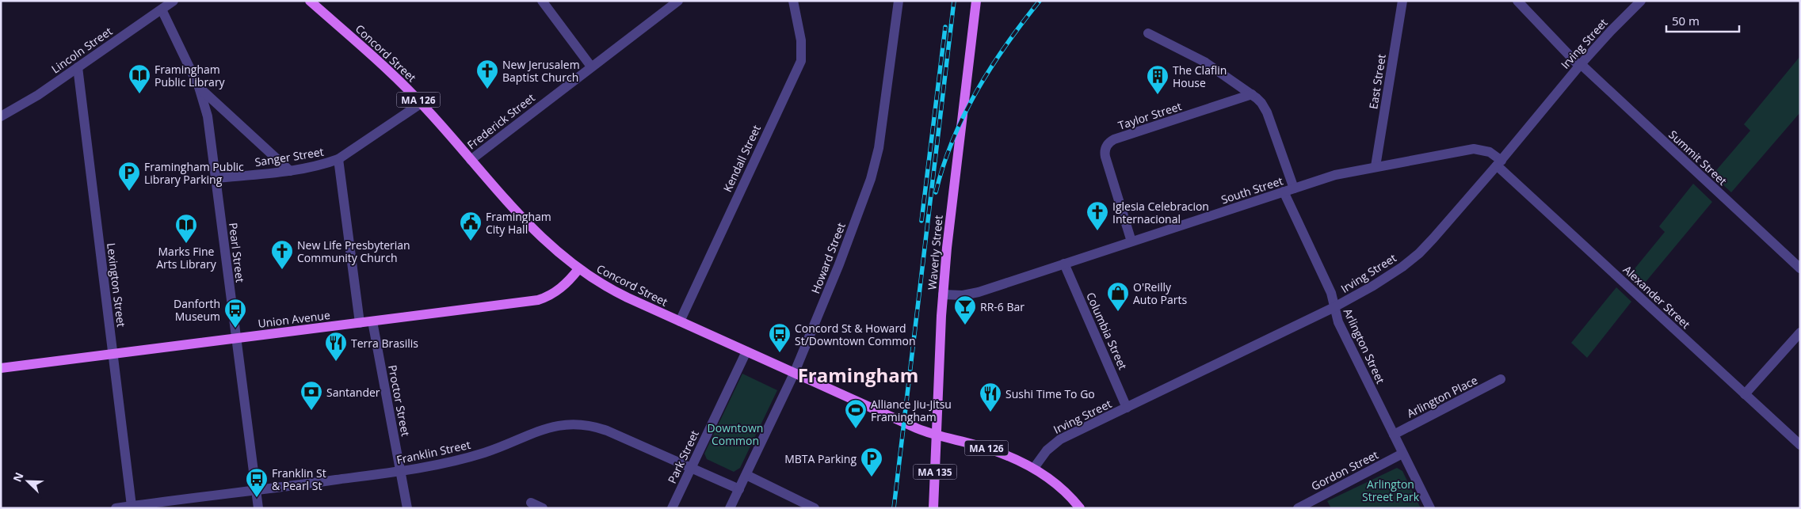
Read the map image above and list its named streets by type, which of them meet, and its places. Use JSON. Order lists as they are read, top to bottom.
{
  "streets": {
    "main road": [
      "Concord Street",
      "MA 126",
      "Waverly Street",
      "Union Avenue",
      "MA 135"
    ],
    "street": [
      "Irving Street",
      "Lincoln Street",
      "East Street",
      "Taylor Street",
      "Frederick Street",
      "Sanger Street",
      "Summit Street",
      "Kendall Street",
      "South Street",
      "Pearl Street",
      "Howard Street",
      "Lexington Street",
      "Alexander Street",
      "Columbia Street",
      "Arlington Street",
      "Arlington Place",
      "Proctor Street",
      "Franklin Street",
      "Park Street",
      "Gordon Street"
    ]
  },
  "crossings": [
    ["Irving Street", "MA 126"],
    ["Irving Street", "Summit Street"],
    ["Irving Street", "South Street"],
    ["Irving Street", "Alexander Street"],
    ["Irving Street", "Columbia Street"],
    ["Irving Street", "Arlington Street"],
    ["Lincoln Street", "Pearl Street"],
    ["Lincoln Street", "Lexington Street"],
    ["Concord Street", "MA 126"],
    ["Concord Street", "Frederick Street"],
    ["Concord Street", "Sanger Street"],
    ["Concord Street", "Kendall Street"],
    ["Concord Street", "Waverly Street"],
    ["Concord Street", "Howard Street"],
    ["Concord Street", "Union Avenue"],
    ["Concord Street", "Park Street"],
    ["East Street", "South Street"],
    ["MA 126", "Waverly Street"],
    ["Taylor Street", "South Street"],
    ["Sanger Street", "Pearl Street"],
    ["South Street", "Waverly Street"],
    ["South Street", "Alexander Street"],
    ["South Street", "Columbia Street"],
    ["South Street", "Arlington Street"],
    ["Pearl Street", "Union Avenue"],
    ["Pearl Street", "Franklin Street"],
    ["Howard Street", "Franklin Street"],
    ["Lexington Street", "Union Avenue"],
    ["Lexington Street", "Franklin Street"],
    ["Union Avenue", "Proctor Street"],
    ["Arlington Street", "Arlington Place"],
    ["Arlington Street", "Gordon Street"],
    ["Proctor Street", "Franklin Street"],
    ["Franklin Street", "Park Street"]
  ],
  "districts": ["Framingham"],
  "parks": ["Downtown Common", "Arlington Street Park"],
  "places": {
    "church": ["New Jerusalem Baptist Church", "Iglesia Celebracion Internacional", "New Life Presbyterian Community Church"],
    "library": ["Framingham Public Library", "Marks Fine Arts Library"],
    "building": ["The Claflin House"],
    "parking": ["Framingham Public Library Parking", "MBTA Parking"],
    "public building": ["Framingham City Hall"],
    "shop": ["O'Reilly Auto Parts"],
    "bar": ["RR-6 Bar"],
    "bus stop": ["Danforth Museum", "Concord St & Howard St/Downtown Common", "Franklin St & Pearl St"],
    "restaurant": ["Terra Brasilis", "Sushi Time To Go"],
    "bank": ["Santander"],
    "sports": ["Alliance Jiu-Jitsu Framingham"]
  },
  "scale_bar": "50 m",
  "north": "top left"
}
